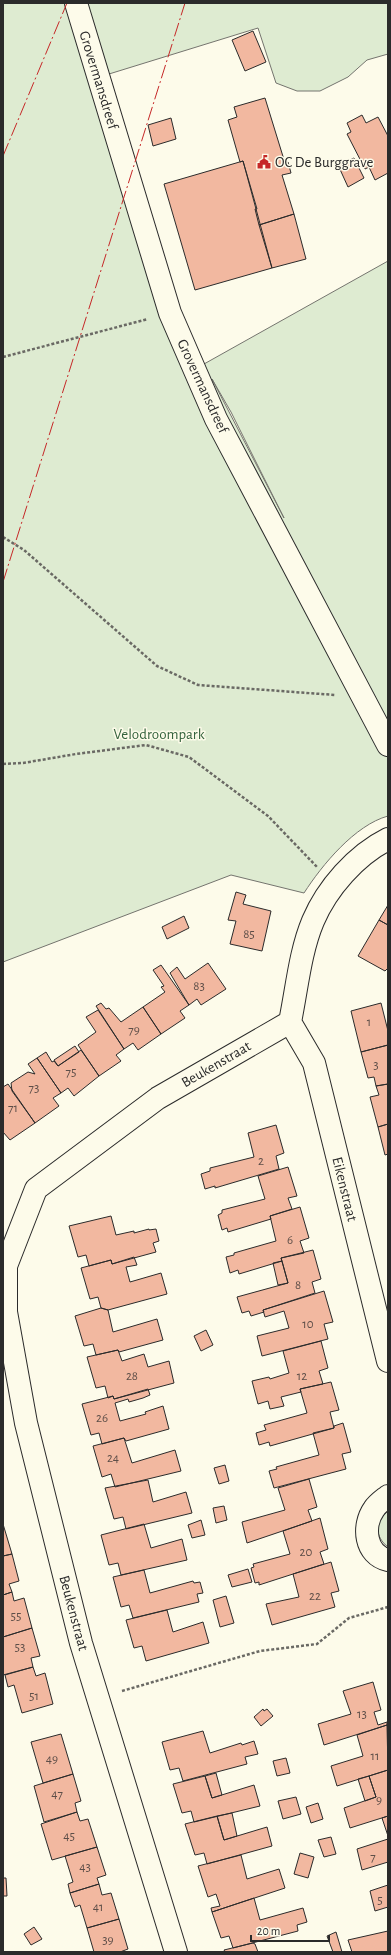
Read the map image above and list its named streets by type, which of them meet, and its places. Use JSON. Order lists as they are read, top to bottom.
{
  "streets": {
    "street": ["Grovermansdreef", "Beukenstraat", "Eikenstraat"]
  },
  "crossings": [
    ["Beukenstraat", "Eikenstraat"]
  ],
  "parks": ["Velodroompark"],
  "places": {
    "public building": ["OC De Burggrave"]
  },
  "house_numbers": [
    "85",
    "83",
    "1",
    "79",
    "3",
    "75",
    "73",
    "71",
    "2",
    "6",
    "8",
    "10",
    "28",
    "12",
    "26",
    "24",
    "20",
    "22",
    "55",
    "53",
    "51",
    "13",
    "11",
    "49",
    "47",
    "9",
    "45",
    "7",
    "43",
    "5",
    "41",
    "39"
  ],
  "scale_bar": "20 m"
}
